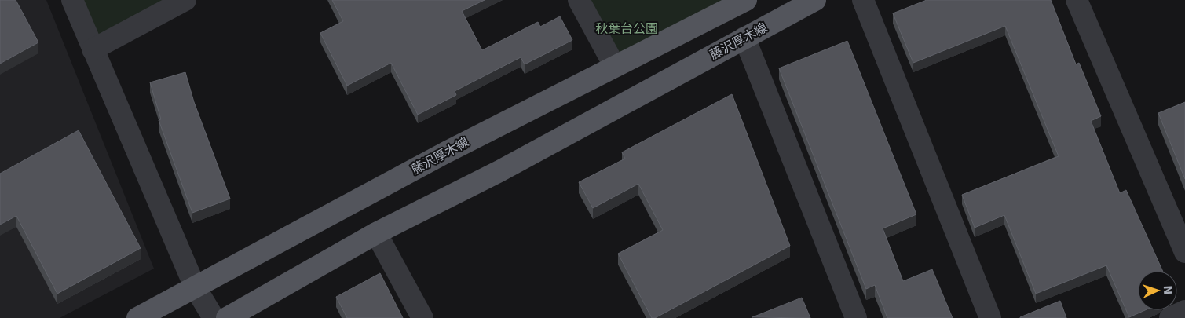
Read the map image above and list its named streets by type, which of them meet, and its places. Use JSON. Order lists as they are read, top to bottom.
{
  "streets": {
    "main road": ["藤沢厚木線"]
  },
  "parks": ["秋葉台公園"],
  "north": "right"
}
